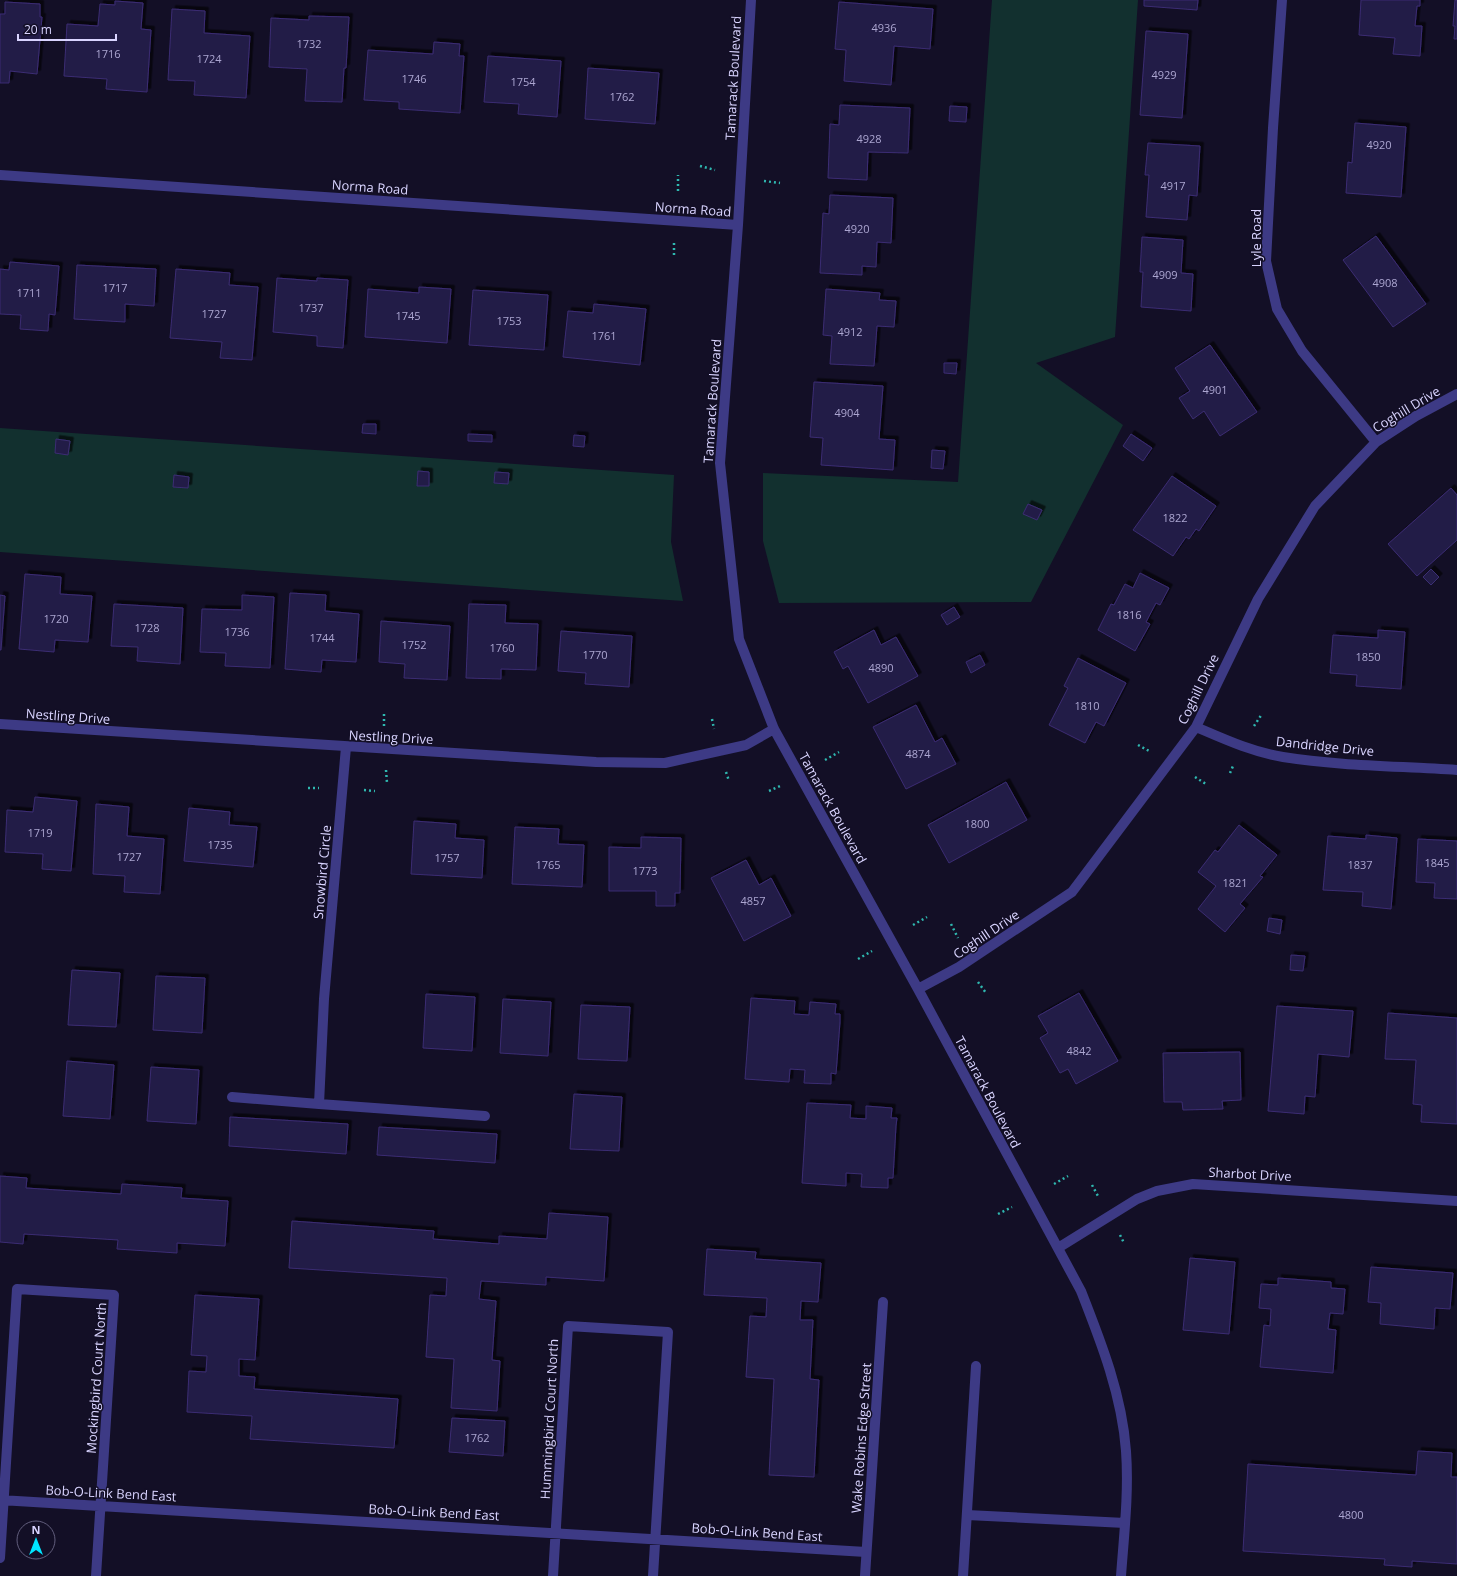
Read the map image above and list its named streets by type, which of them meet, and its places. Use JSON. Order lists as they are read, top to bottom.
{
  "streets": {
    "street": [
      "Tamarack Boulevard",
      "Norma Road",
      "Lyle Road",
      "Coghill Drive",
      "Nestling Drive",
      "Dandridge Drive",
      "Snowbird Circle",
      "Sharbot Drive",
      "Mockingbird Court North",
      "Hummingbird Court North",
      "Wake Robins Edge Street",
      "Bob-O-Link Bend East"
    ]
  },
  "crossings": [
    ["Tamarack Boulevard", "Norma Road"],
    ["Tamarack Boulevard", "Coghill Drive"],
    ["Tamarack Boulevard", "Nestling Drive"],
    ["Tamarack Boulevard", "Sharbot Drive"],
    ["Lyle Road", "Coghill Drive"],
    ["Coghill Drive", "Dandridge Drive"],
    ["Nestling Drive", "Snowbird Circle"],
    ["Mockingbird Court North", "Bob-O-Link Bend East"],
    ["Hummingbird Court North", "Bob-O-Link Bend East"],
    ["Wake Robins Edge Street", "Bob-O-Link Bend East"]
  ],
  "house_numbers": [
    "4936",
    "1732",
    "1716",
    "1724",
    "4929",
    "1746",
    "1754",
    "1762",
    "4928",
    "4920",
    "4917",
    "4920",
    "4909",
    "4908",
    "1717",
    "1711",
    "1737",
    "1727",
    "1745",
    "1753",
    "4912",
    "1761",
    "4901",
    "4904",
    "1822",
    "1816",
    "1720",
    "1728",
    "1736",
    "1744",
    "1752",
    "1760",
    "1770",
    "1850",
    "4890",
    "1810",
    "4874",
    "1800",
    "1719",
    "1735",
    "1727",
    "1757",
    "1845",
    "1765",
    "1837",
    "1773",
    "1821",
    "4857",
    "4842",
    "1762",
    "4800"
  ],
  "scale_bar": "20 m",
  "north": "top"
}
